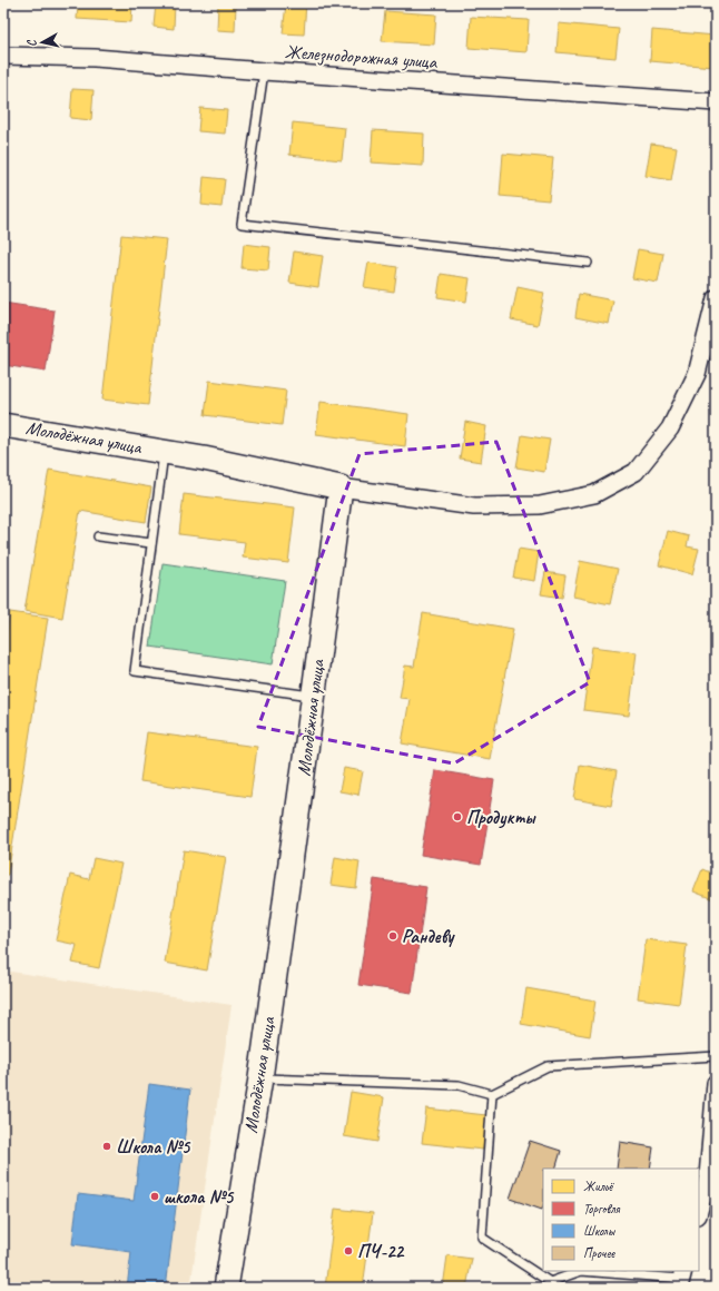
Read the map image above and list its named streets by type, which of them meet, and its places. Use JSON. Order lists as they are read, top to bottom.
{
  "streets": {
    "street": ["Железнодорожная улица", "Молодёжная улица"]
  },
  "places": [
    "Продукты",
    "Рандеву",
    "Школа №5",
    "школа №5",
    "ПЧ-22"
  ],
  "legend": [
    "Жильё",
    "Торговля",
    "Школы",
    "Прочее"
  ],
  "north": "left"
}
